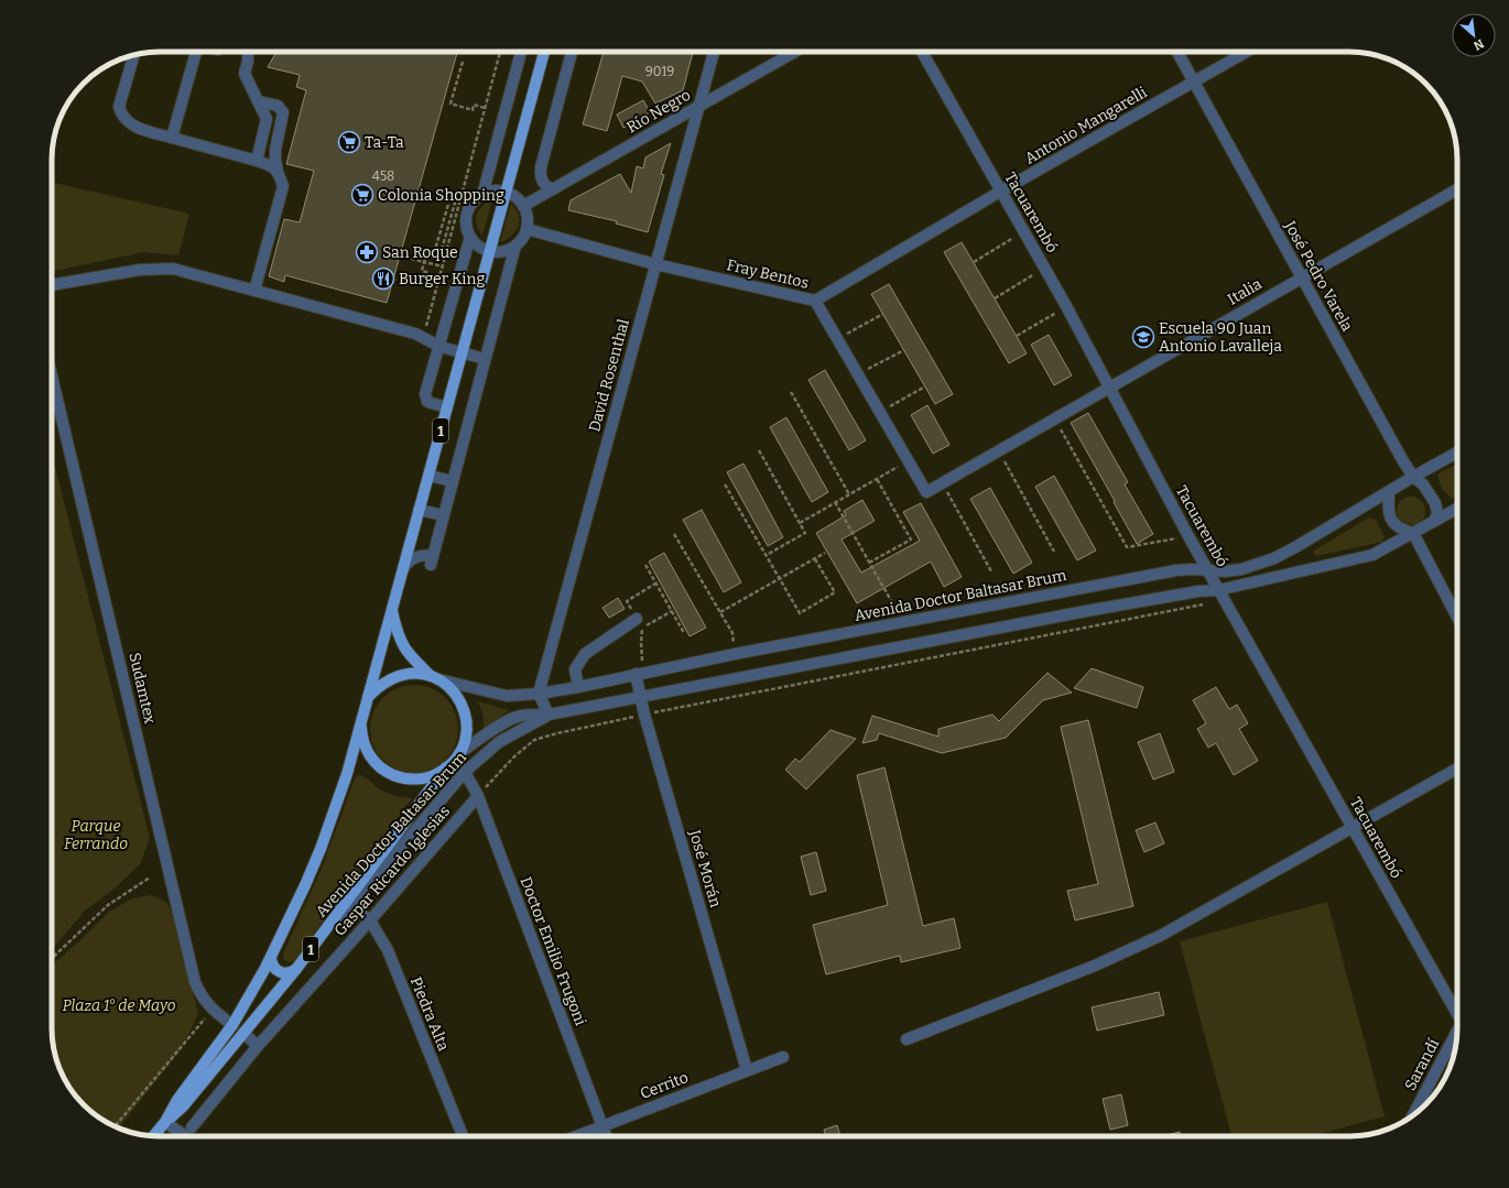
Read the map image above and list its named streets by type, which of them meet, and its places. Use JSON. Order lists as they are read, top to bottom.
{
  "streets": {
    "main road": ["1", "Avenida Doctor Baltasar Brum"],
    "street": [
      "Río Negro",
      "Antonio Mangarelli",
      "Tacuarembó",
      "Fray Bentos",
      "José Pedro Varela",
      "Italia",
      "David Rosenthal",
      "Sudamtex",
      "José Morán",
      "Gaspar Ricardo Iglesias",
      "Doctor Emilio Frugoni",
      "Piedra Alta",
      "Sarandí",
      "Cerrito"
    ]
  },
  "crossings": [
    ["Río Negro", "David Rosenthal"],
    ["Antonio Mangarelli", "Tacuarembó"],
    ["Antonio Mangarelli", "Fray Bentos"],
    ["Antonio Mangarelli", "José Pedro Varela"],
    ["Tacuarembó", "Italia"],
    ["Tacuarembó", "Avenida Doctor Baltasar Brum"],
    ["Fray Bentos", "Italia"],
    ["Fray Bentos", "David Rosenthal"],
    ["José Pedro Varela", "Italia"],
    ["José Pedro Varela", "Avenida Doctor Baltasar Brum"],
    ["David Rosenthal", "Avenida Doctor Baltasar Brum"],
    ["1", "Avenida Doctor Baltasar Brum"],
    ["1", "Sudamtex"],
    ["Avenida Doctor Baltasar Brum", "José Morán"],
    ["Avenida Doctor Baltasar Brum", "Doctor Emilio Frugoni"],
    ["Avenida Doctor Baltasar Brum", "Piedra Alta"],
    ["José Morán", "Cerrito"],
    ["Gaspar Ricardo Iglesias", "Doctor Emilio Frugoni"],
    ["Gaspar Ricardo Iglesias", "Piedra Alta"],
    ["Doctor Emilio Frugoni", "Cerrito"]
  ],
  "parks": ["Parque Ferrando", "Plaza 1° de Mayo"],
  "places": {
    "supermarket": ["Ta-Ta", "Colonia Shopping"],
    "pharmacy": ["San Roque"],
    "restaurant": ["Burger King"],
    "school or university": ["Escuela 90 Juan Antonio Lavalleja"]
  },
  "house_numbers": ["9019", "458"],
  "north": "bottom right"
}
